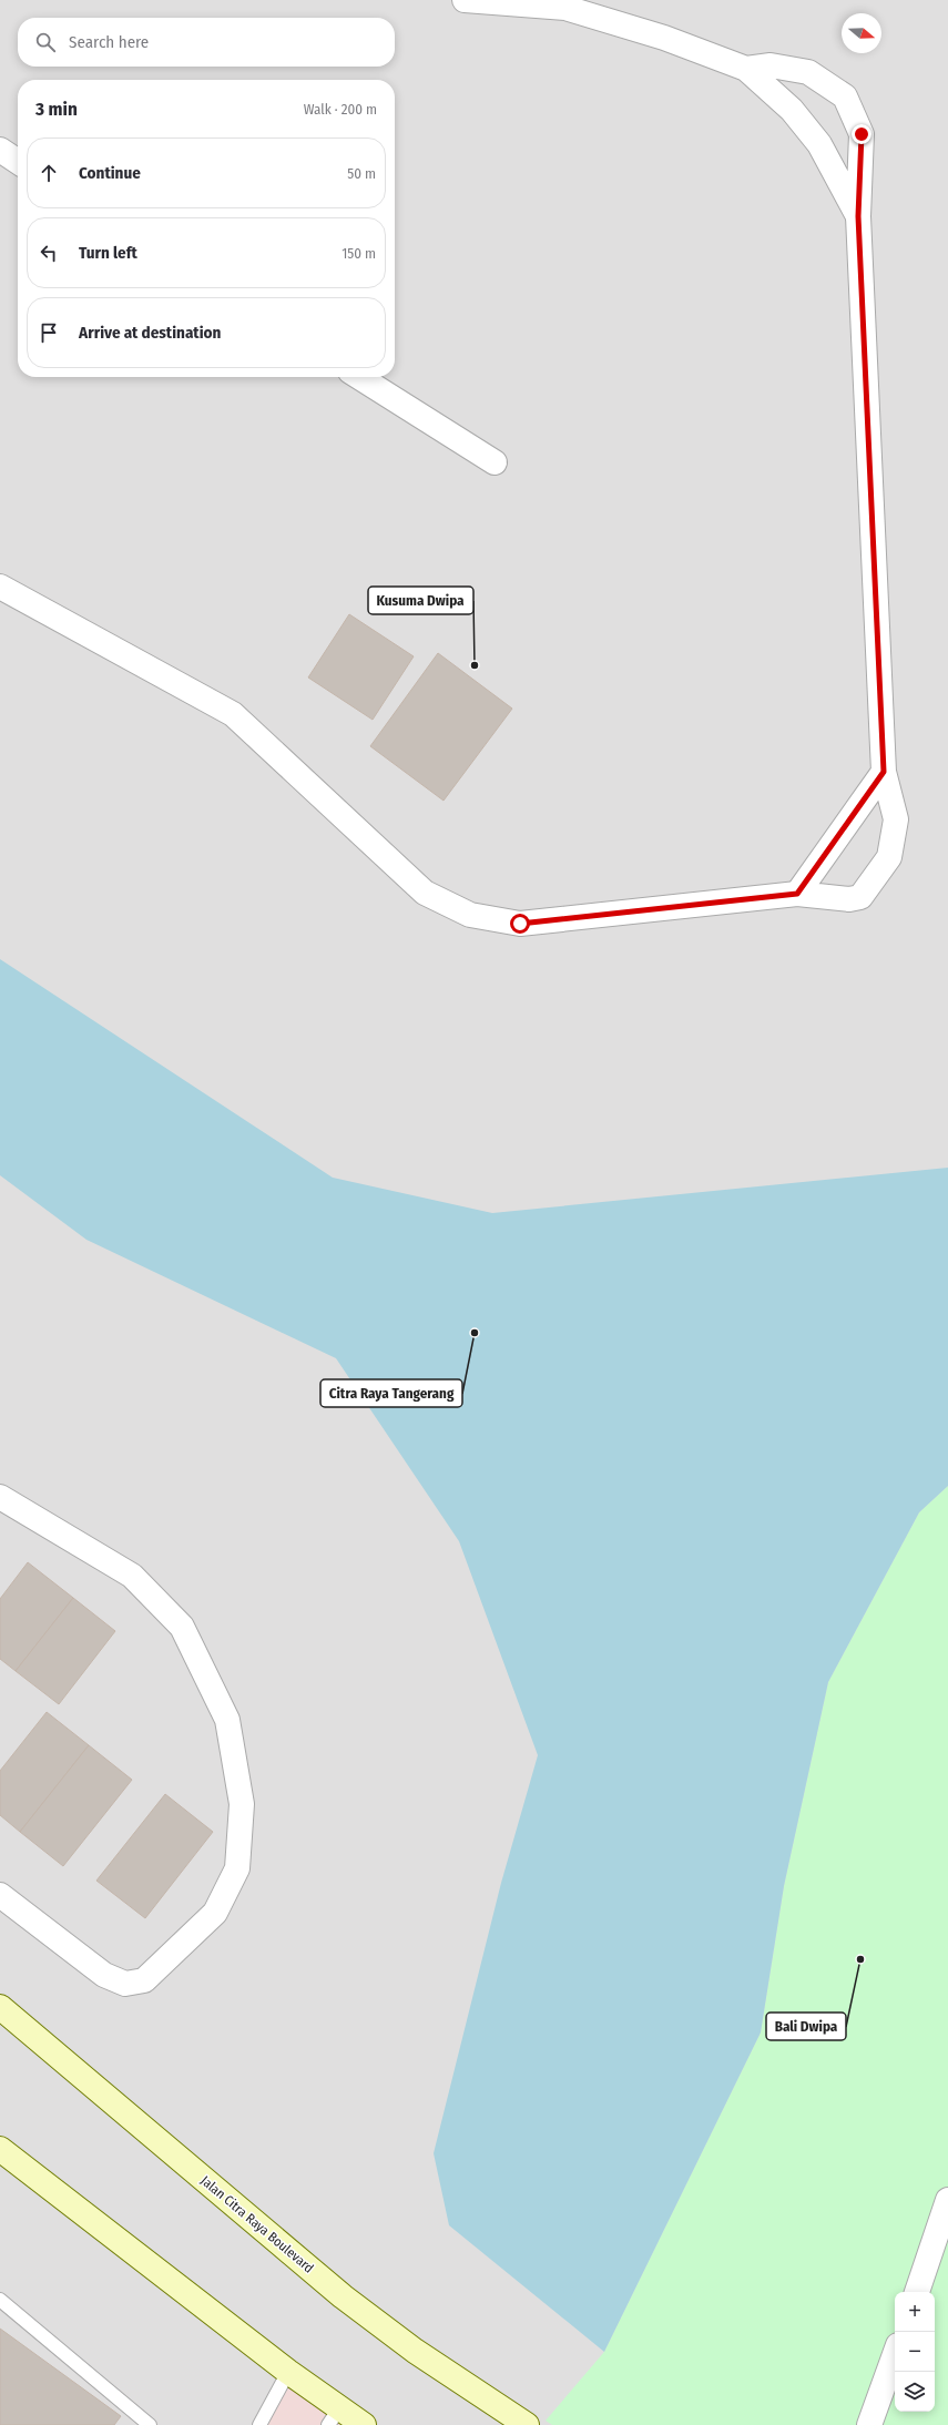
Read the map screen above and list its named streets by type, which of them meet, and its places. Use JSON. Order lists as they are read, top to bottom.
{
  "streets": {
    "main road": ["Jalan Citra Raya Boulevard"]
  },
  "places": ["Kusuma Dwipa", "Citra Raya Tangerang", "Bali Dwipa"],
  "north": "right",
  "page": {
    "search": "Search here",
    "heading": ["3 min", "Walk · 200 m"],
    "list": [
      ["Continue", "50 m"],
      ["Turn left", "150 m"],
      "Arrive at destination"
    ],
    "map_buttons": ["+", "−"]
  }
}
